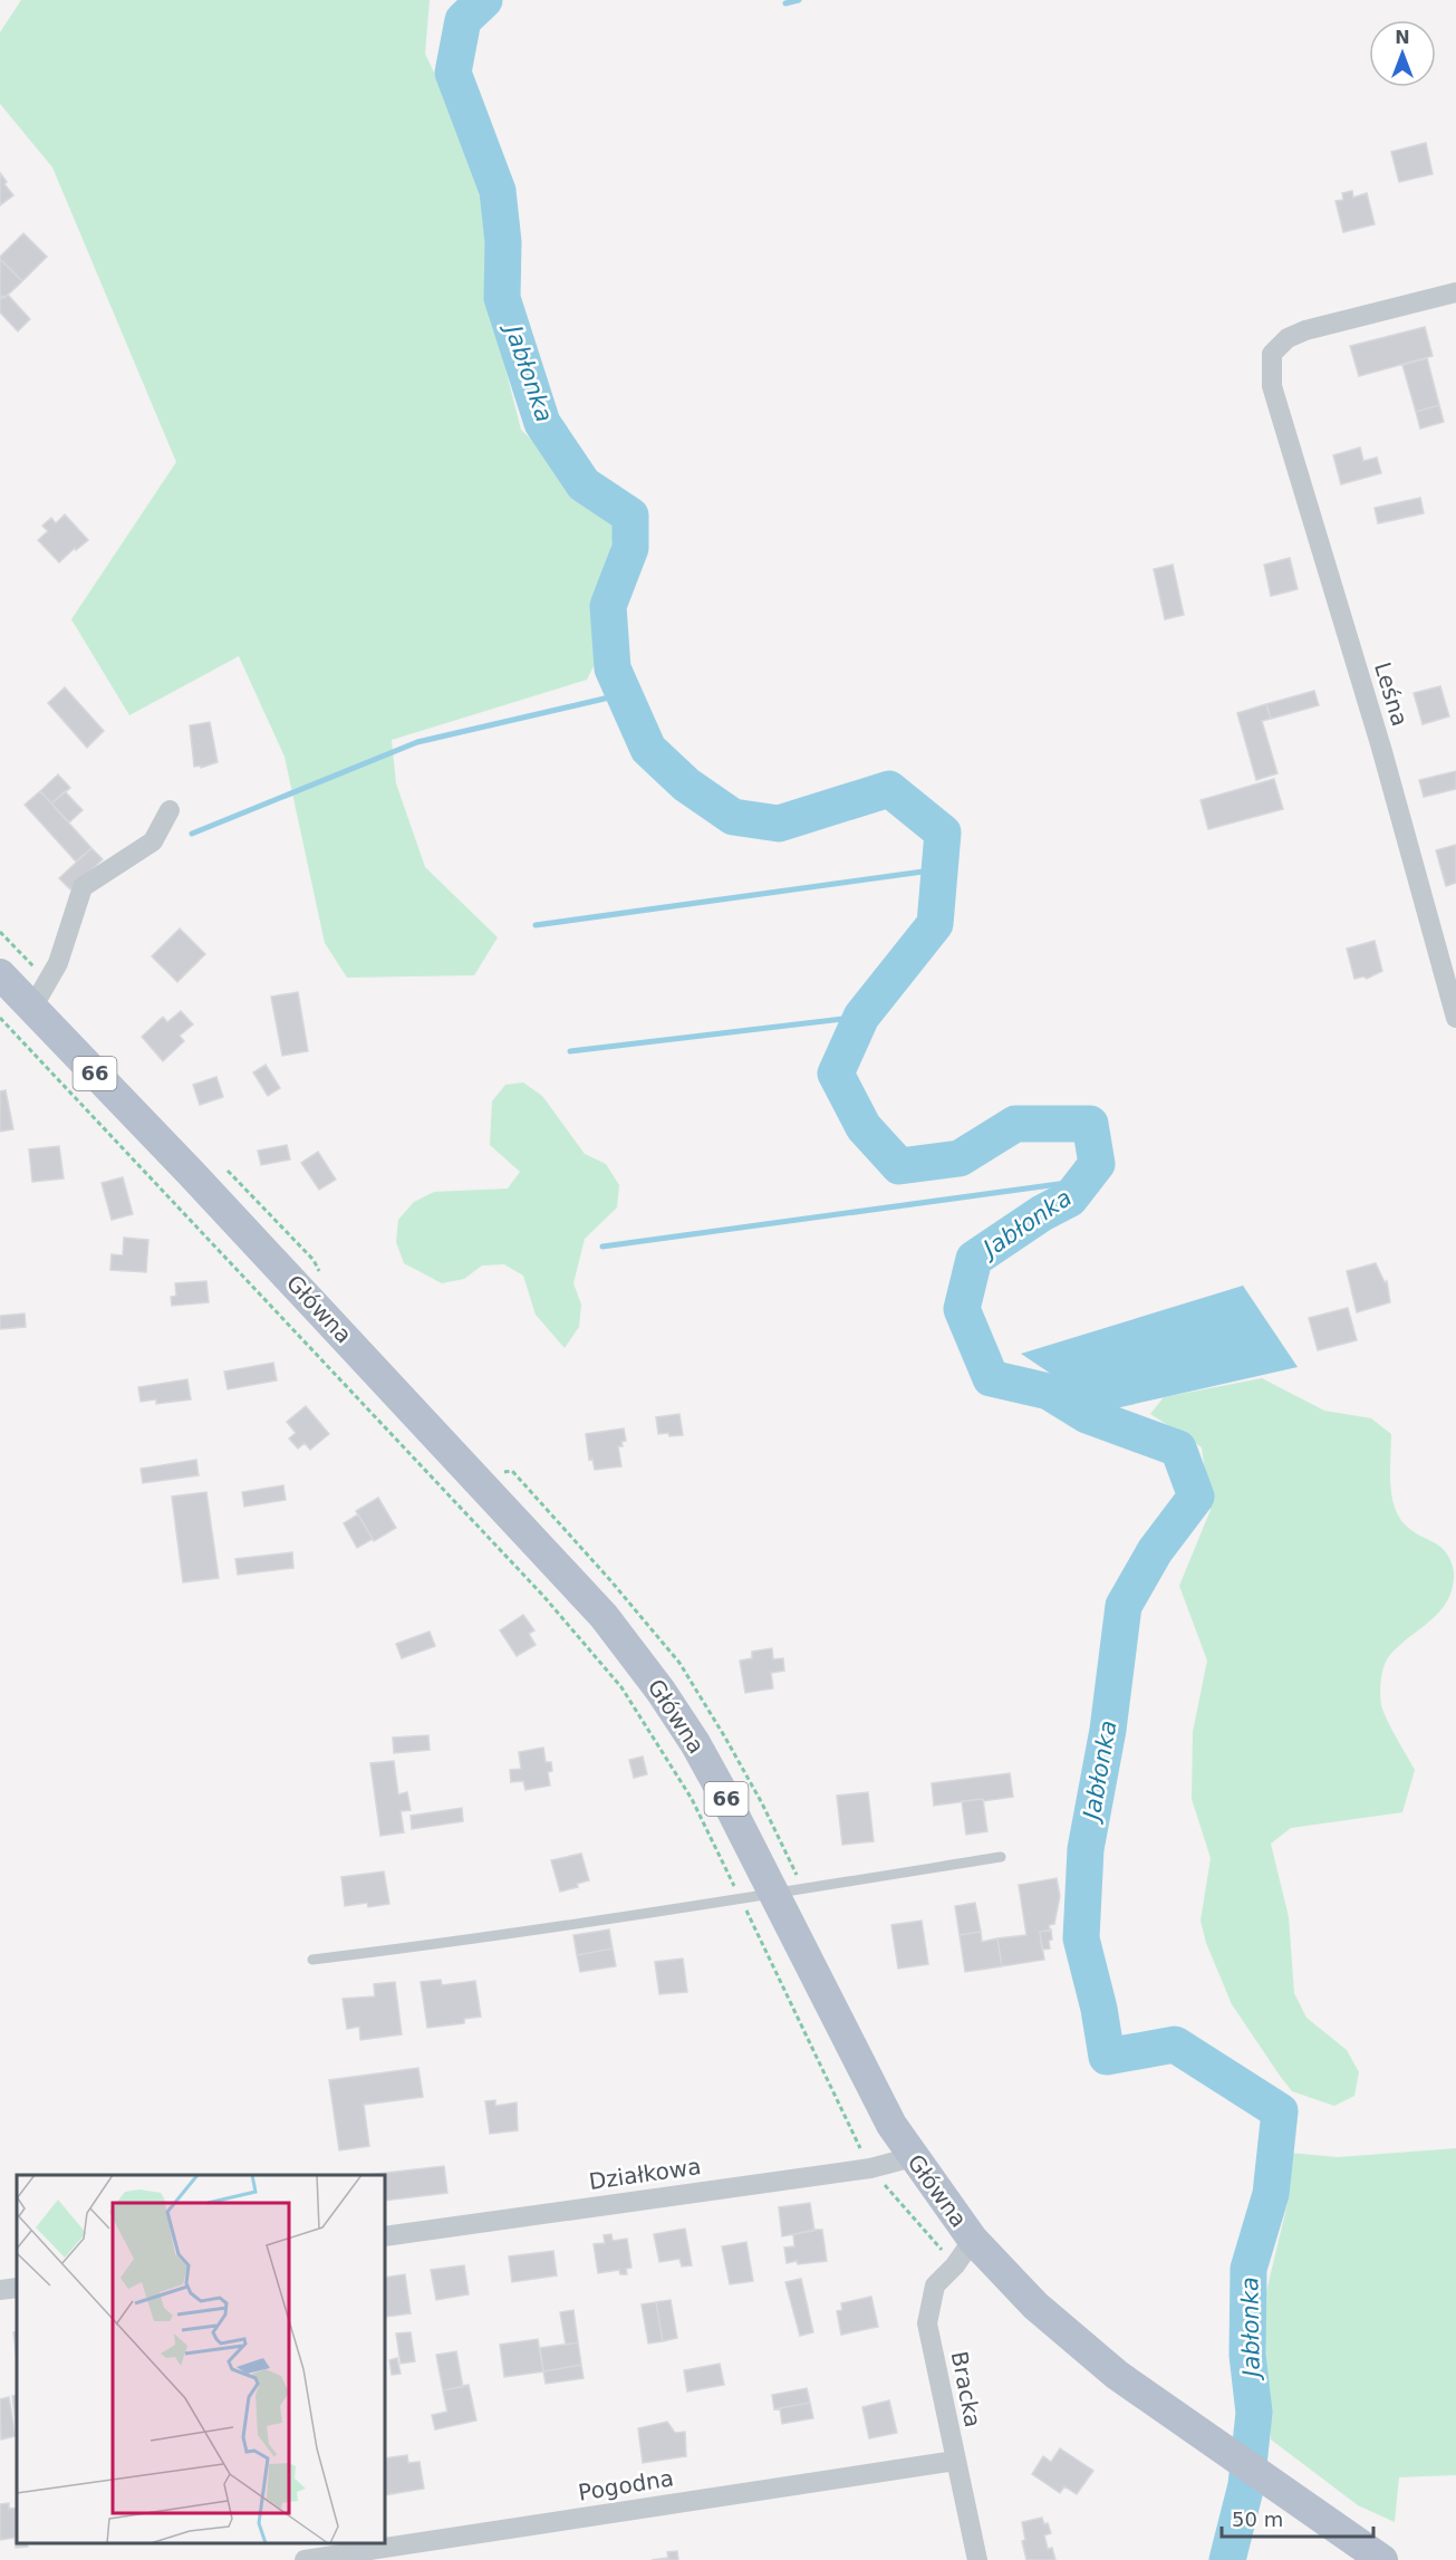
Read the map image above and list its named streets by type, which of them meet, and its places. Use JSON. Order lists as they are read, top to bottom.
{
  "streets": {
    "main road": ["66", "Główna"],
    "street": [
      "Leśna",
      "Działkowa",
      "Bracka",
      "Pogodna"
    ]
  },
  "crossings": [
    ["Główna", "Działkowa"],
    ["Główna", "Bracka"],
    ["Bracka", "Pogodna"]
  ],
  "water": ["Jabłonka"],
  "scale_bar": "50 m",
  "north": "top"
}
